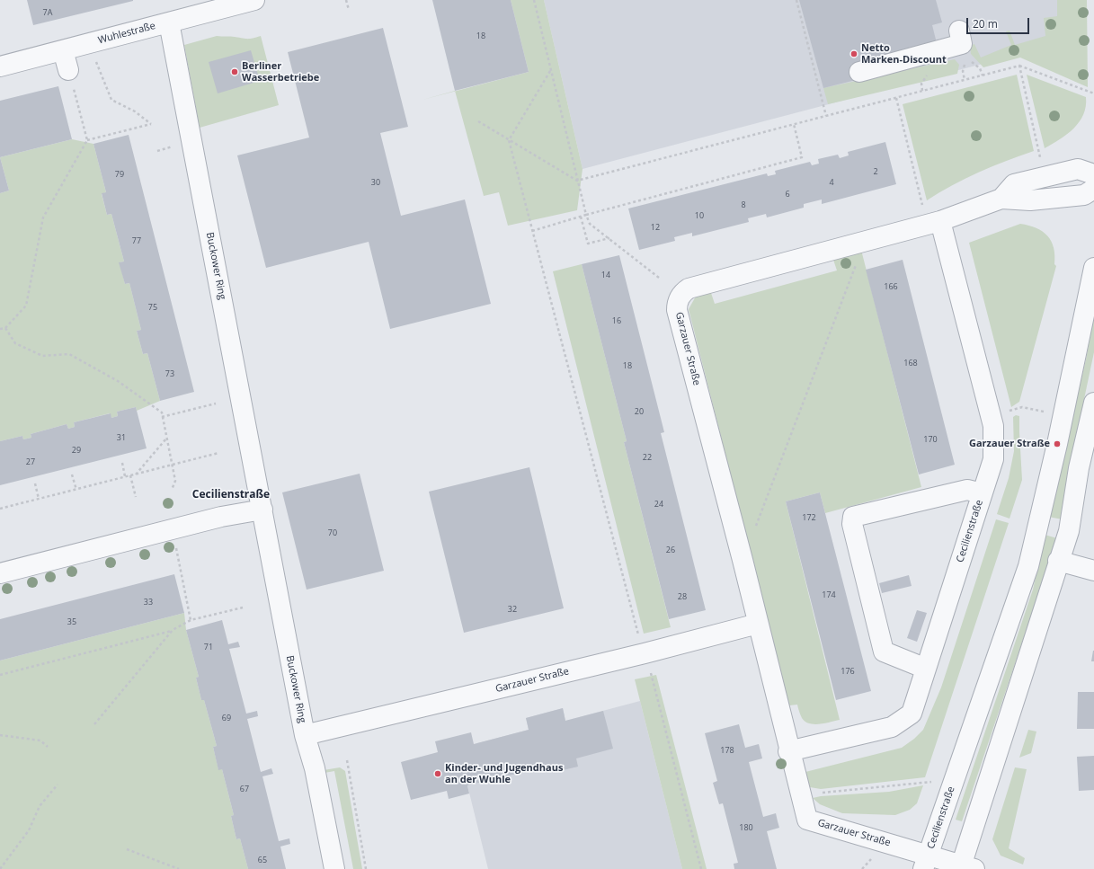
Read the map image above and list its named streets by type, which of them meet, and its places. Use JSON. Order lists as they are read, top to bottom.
{
  "streets": {
    "street": [
      "Wuhlestraße",
      "Buckower Ring",
      "Garzauer Straße",
      "Cecilienstraße"
    ]
  },
  "crossings": [
    ["Wuhlestraße", "Buckower Ring"],
    ["Buckower Ring", "Garzauer Straße"],
    ["Garzauer Straße", "Cecilienstraße"]
  ],
  "districts": ["Cecilienstraße"],
  "places": [
    "Netto Marken-Discount",
    "Berliner Wasserbetriebe",
    "Garzauer Straße",
    "Kinder- und Jugendhaus an der Wuhle"
  ],
  "house_numbers": [
    "7A",
    "18",
    "2",
    "79",
    "30",
    "4",
    "6",
    "8",
    "10",
    "12",
    "77",
    "14",
    "166",
    "75",
    "16",
    "168",
    "18",
    "73",
    "20",
    "31",
    "170",
    "29",
    "22",
    "27",
    "24",
    "172",
    "70",
    "26",
    "174",
    "28",
    "33",
    "32",
    "35",
    "71",
    "176",
    "69",
    "178",
    "67",
    "180",
    "65"
  ],
  "scale_bar": "20 m"
}
